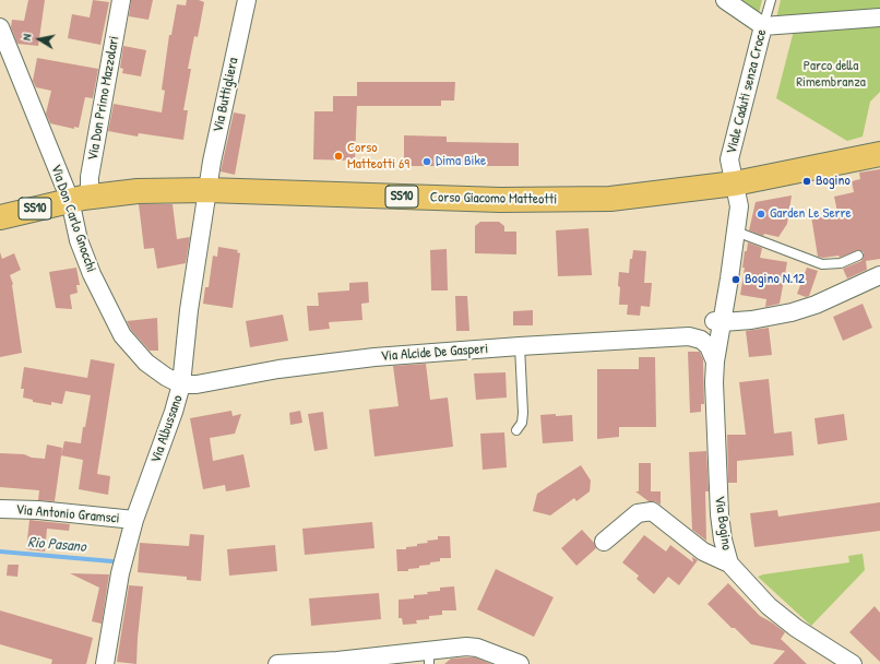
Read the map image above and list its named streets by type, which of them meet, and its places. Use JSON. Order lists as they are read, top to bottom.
{
  "streets": {
    "main road": ["SS10", "Corso Giacomo Matteotti"],
    "street": [
      "Viale Caduti senza Croce",
      "Via Buttigliera",
      "Via Don Primo Mazzolari",
      "Via Don Carlo Gnocchi",
      "Via Alcide De Gasperi",
      "Via Albussano",
      "Via Antonio Gramsci",
      "Via Bogino"
    ]
  },
  "crossings": [
    ["Viale Caduti senza Croce", "Corso Giacomo Matteotti"],
    ["Via Buttigliera", "Corso Giacomo Matteotti"],
    ["Via Buttigliera", "Via Albussano"],
    ["Via Don Primo Mazzolari", "Corso Giacomo Matteotti"],
    ["Via Don Primo Mazzolari", "Via Don Carlo Gnocchi"],
    ["Corso Giacomo Matteotti", "Via Don Carlo Gnocchi"],
    ["Corso Giacomo Matteotti", "Via Albussano"],
    ["Via Don Carlo Gnocchi", "Via Alcide De Gasperi"],
    ["Via Don Carlo Gnocchi", "Via Albussano"],
    ["Via Alcide De Gasperi", "Via Albussano"],
    ["Via Alcide De Gasperi", "Via Bogino"],
    ["Via Albussano", "Via Antonio Gramsci"]
  ],
  "water": ["Rio Pasano"],
  "parks": ["Parco della Rimembranza"],
  "places": [
    "Corso Matteotti 69",
    "Dima Bike",
    "Bogino",
    "Garden Le Serre",
    "Bogino N.12"
  ],
  "north": "left"
}
